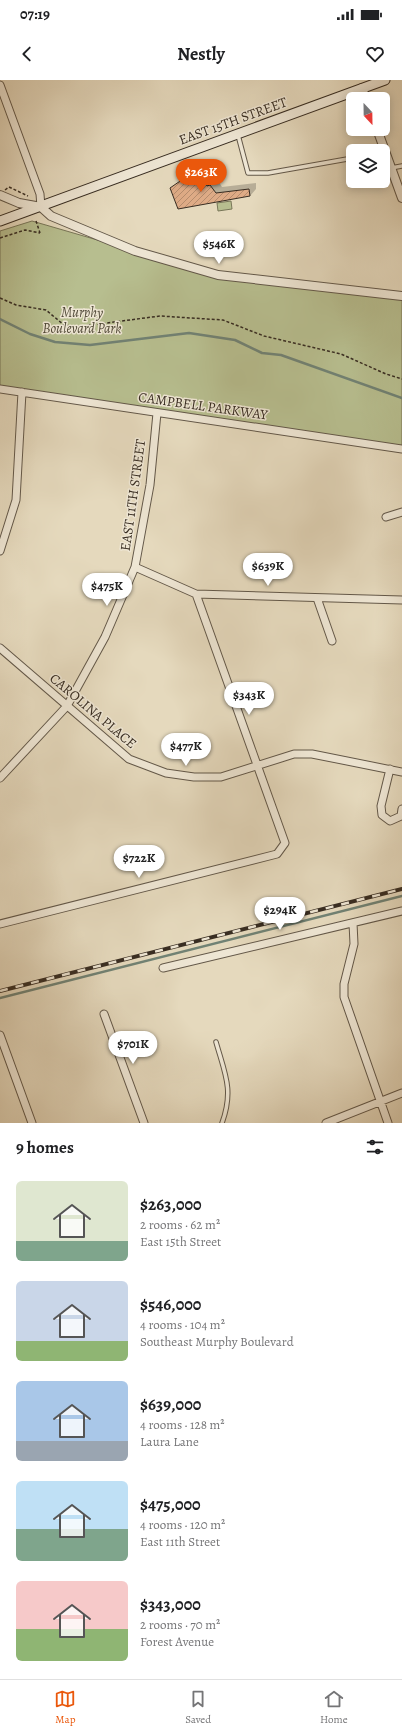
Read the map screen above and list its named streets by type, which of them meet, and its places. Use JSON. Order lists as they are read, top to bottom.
{
  "streets": {
    "main road": ["EAST 15TH STREET"],
    "street": ["CAMPBELL PARKWAY", "EAST 11TH STREET", "CAROLINA PLACE"]
  },
  "crossings": [
    ["CAMPBELL PARKWAY", "EAST 11TH STREET"],
    ["EAST 11TH STREET", "CAROLINA PLACE"]
  ],
  "parks": ["Murphy Boulevard Park"],
  "north": "bottom",
  "page": {
    "status": "07:19",
    "header": "Nestly",
    "price": [
      "$263K",
      "$546K",
      "$639K",
      "$475K",
      "$343K",
      "$477K",
      "$722K",
      "$294K",
      "$701K"
    ],
    "heading": "9 homes",
    "list": [
      {
        "name": "$263,000",
        "note": "2 rooms · 62 m² · East 15th Street"
      },
      {
        "name": "$546,000",
        "note": "4 rooms · 104 m² · Southeast Murphy Boulevard"
      },
      {
        "name": "$639,000",
        "note": "4 rooms · 128 m² · Laura Lane"
      },
      {
        "name": "$475,000",
        "note": "4 rooms · 120 m² · East 11th Street"
      },
      {
        "name": "$343,000",
        "note": "2 rooms · 70 m² · Forest Avenue"
      }
    ],
    "tabs": ["Map", "Saved", "Home"]
  }
}
